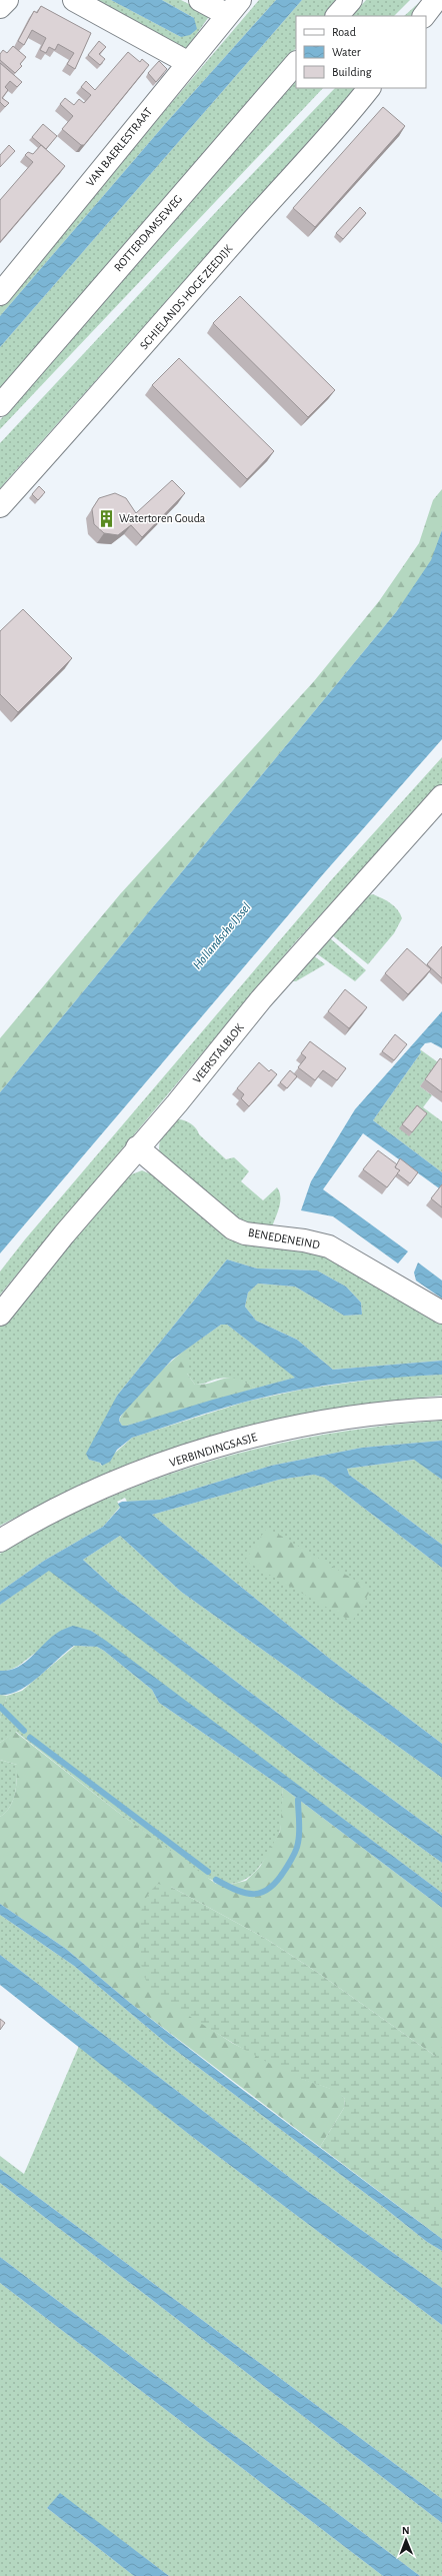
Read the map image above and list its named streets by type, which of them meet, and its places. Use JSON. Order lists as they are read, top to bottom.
{
  "streets": {
    "street": [
      "VAN BAERLESTRAAT",
      "ROTTERDAMSEWEG",
      "SCHIELANDS HOGE ZEEDIJK",
      "VEERSTALBLOK",
      "BENEDENEIND",
      "VERBINDINGSASJE"
    ]
  },
  "crossings": [
    ["VEERSTALBLOK", "BENEDENEIND"]
  ],
  "water": ["Hollandsche IJssel"],
  "places": {
    "building": ["Watertoren Gouda"]
  },
  "legend": ["Road", "Water", "Building"],
  "north": "top"
}
